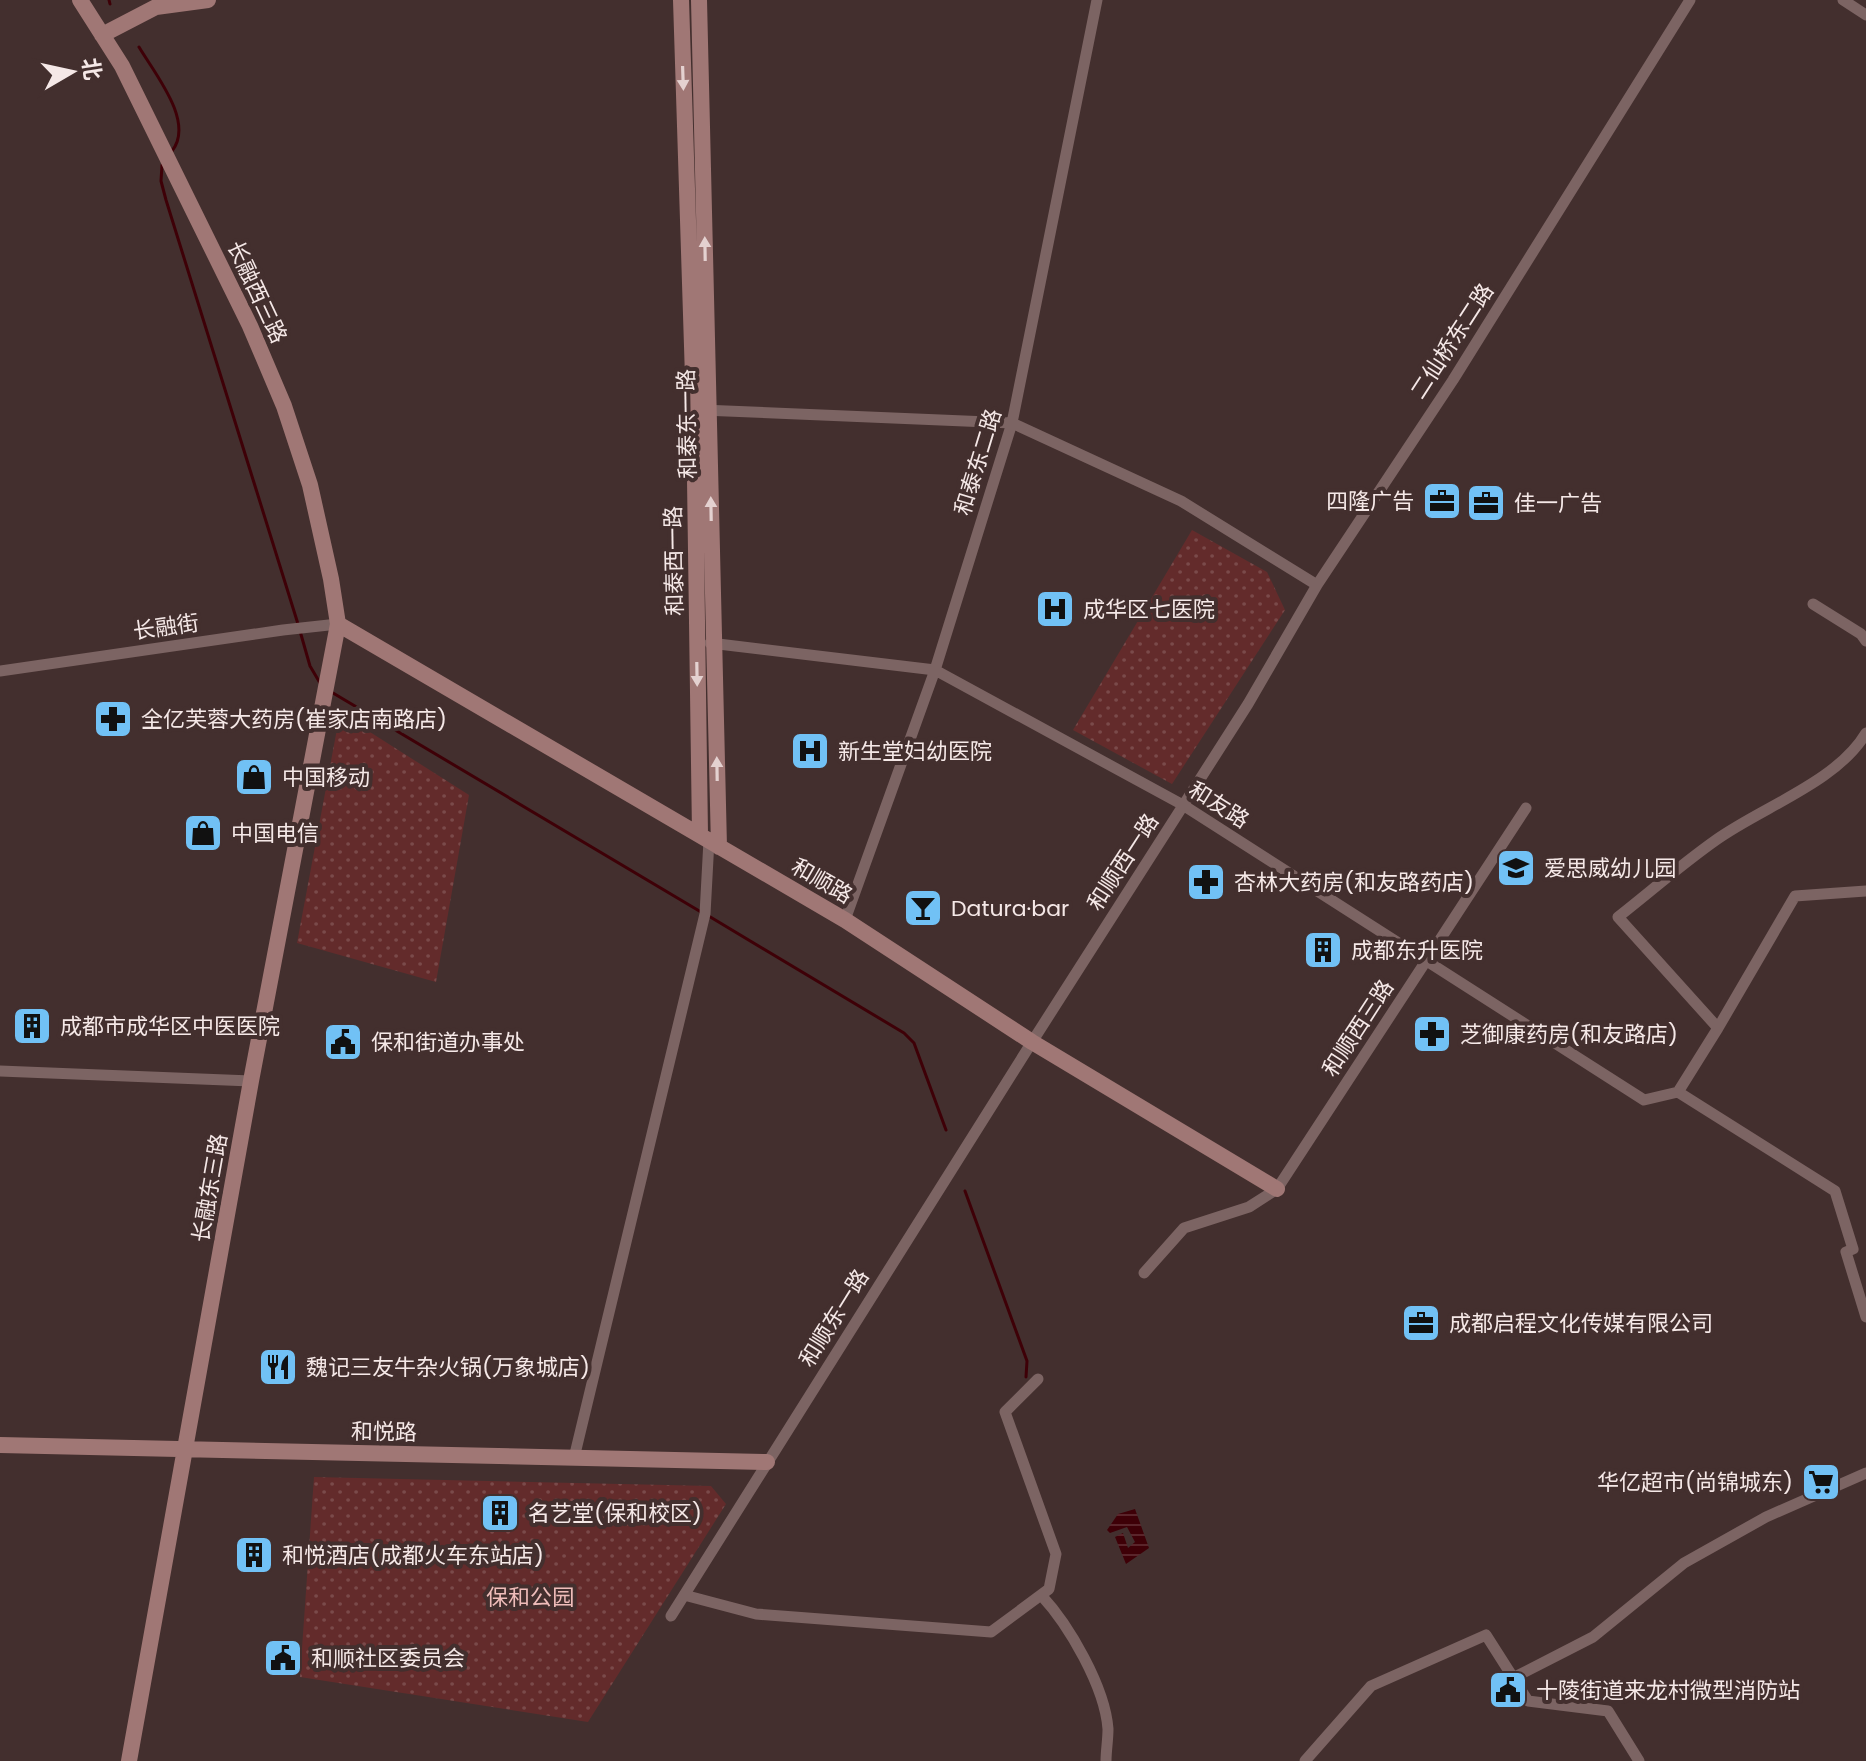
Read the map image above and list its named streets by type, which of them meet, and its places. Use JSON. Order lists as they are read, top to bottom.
{
  "streets": {
    "street": [
      "长融西三路",
      "二仙桥东二路",
      "和泰东一路",
      "和泰东二路",
      "和泰西一路",
      "长融街",
      "和友路",
      "和顺西一路",
      "和顺路",
      "和顺西三路",
      "长融东三路",
      "和顺东一路",
      "和悦路"
    ]
  },
  "crossings": [
    ["长融西三路", "长融街"],
    ["长融西三路", "和顺路"],
    ["长融西三路", "长融东三路"],
    ["二仙桥东二路", "和顺西一路"],
    ["和泰东一路", "和泰西一路"],
    ["和泰东一路", "和友路"],
    ["和泰东一路", "和顺路"],
    ["和泰东二路", "和友路"],
    ["和泰东二路", "和顺路"],
    ["和泰西一路", "和友路"],
    ["和泰西一路", "和顺路"],
    ["长融街", "和顺路"],
    ["长融街", "长融东三路"],
    ["和友路", "和顺西一路"],
    ["和友路", "和顺西三路"],
    ["和顺西一路", "和顺路"],
    ["和顺西一路", "和顺东一路"],
    ["和顺路", "和顺西三路"],
    ["和顺路", "长融东三路"],
    ["和顺路", "和顺东一路"],
    ["长融东三路", "和悦路"],
    ["和顺东一路", "和悦路"]
  ],
  "one_way": ["和泰东一路", "和泰西一路"],
  "parks": ["保和公园"],
  "places": {
    "office": ["四隆广告", "佳一广告", "成都启程文化传媒有限公司"],
    "hospital": ["成华区七医院", "新生堂妇幼医院"],
    "pharmacy": ["全亿芙蓉大药房(崔家店南路店)", "杏林大药房(和友路药店)", "芝御康药房(和友路店)"],
    "shop": ["中国移动", "中国电信"],
    "school or university": ["爱思威幼儿园"],
    "bar": ["Datura·bar"],
    "building": [
      "成都东升医院",
      "成都市成华区中医医院",
      "名艺堂(保和校区)",
      "和悦酒店(成都火车东站店)"
    ],
    "public building": ["保和街道办事处", "和顺社区委员会", "十陵街道来龙村微型消防站"],
    "restaurant": ["魏记三友牛杂火锅(万象城店)"],
    "supermarket": ["华亿超市(尚锦城东)"]
  },
  "north": "right"
}
